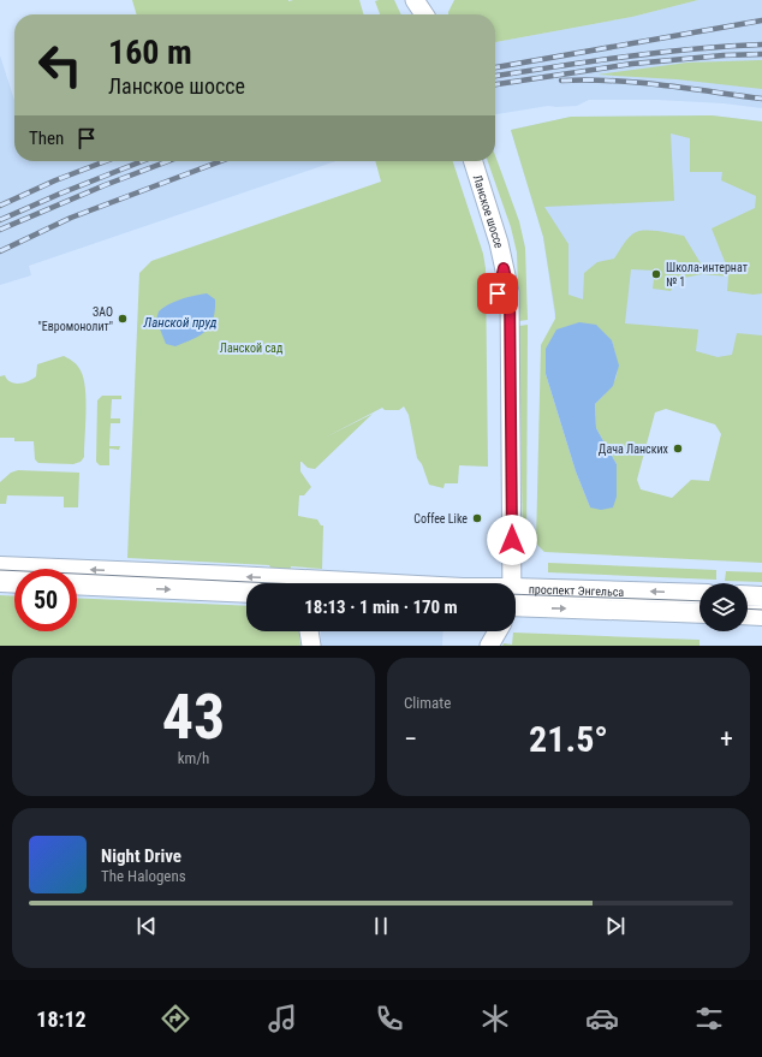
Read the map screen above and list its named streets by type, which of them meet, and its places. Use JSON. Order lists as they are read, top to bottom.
{
  "streets": {
    "main road": ["Ланское шоссе", "проспект Энгельса"]
  },
  "water": ["Ланской пруд"],
  "parks": ["Ланской сад"],
  "places": [
    "Школа-интернат № 1",
    "ЗАО \"Евромонолит\"",
    "Дача Ланских",
    "Coffee Like"
  ],
  "page": {
    "turn": ["160 m", "Ланское шоссе"],
    "then": "Then",
    "limit": "50",
    "trip": "18:13 · 1 min · 170 m",
    "tile": [
      ["43", "km/h"],
      "Climate"
    ],
    "heat": ["−", "21.5°", "+"],
    "song": ["Night Drive", "The Halogens"],
    "tabs": "18:12"
  }
}
